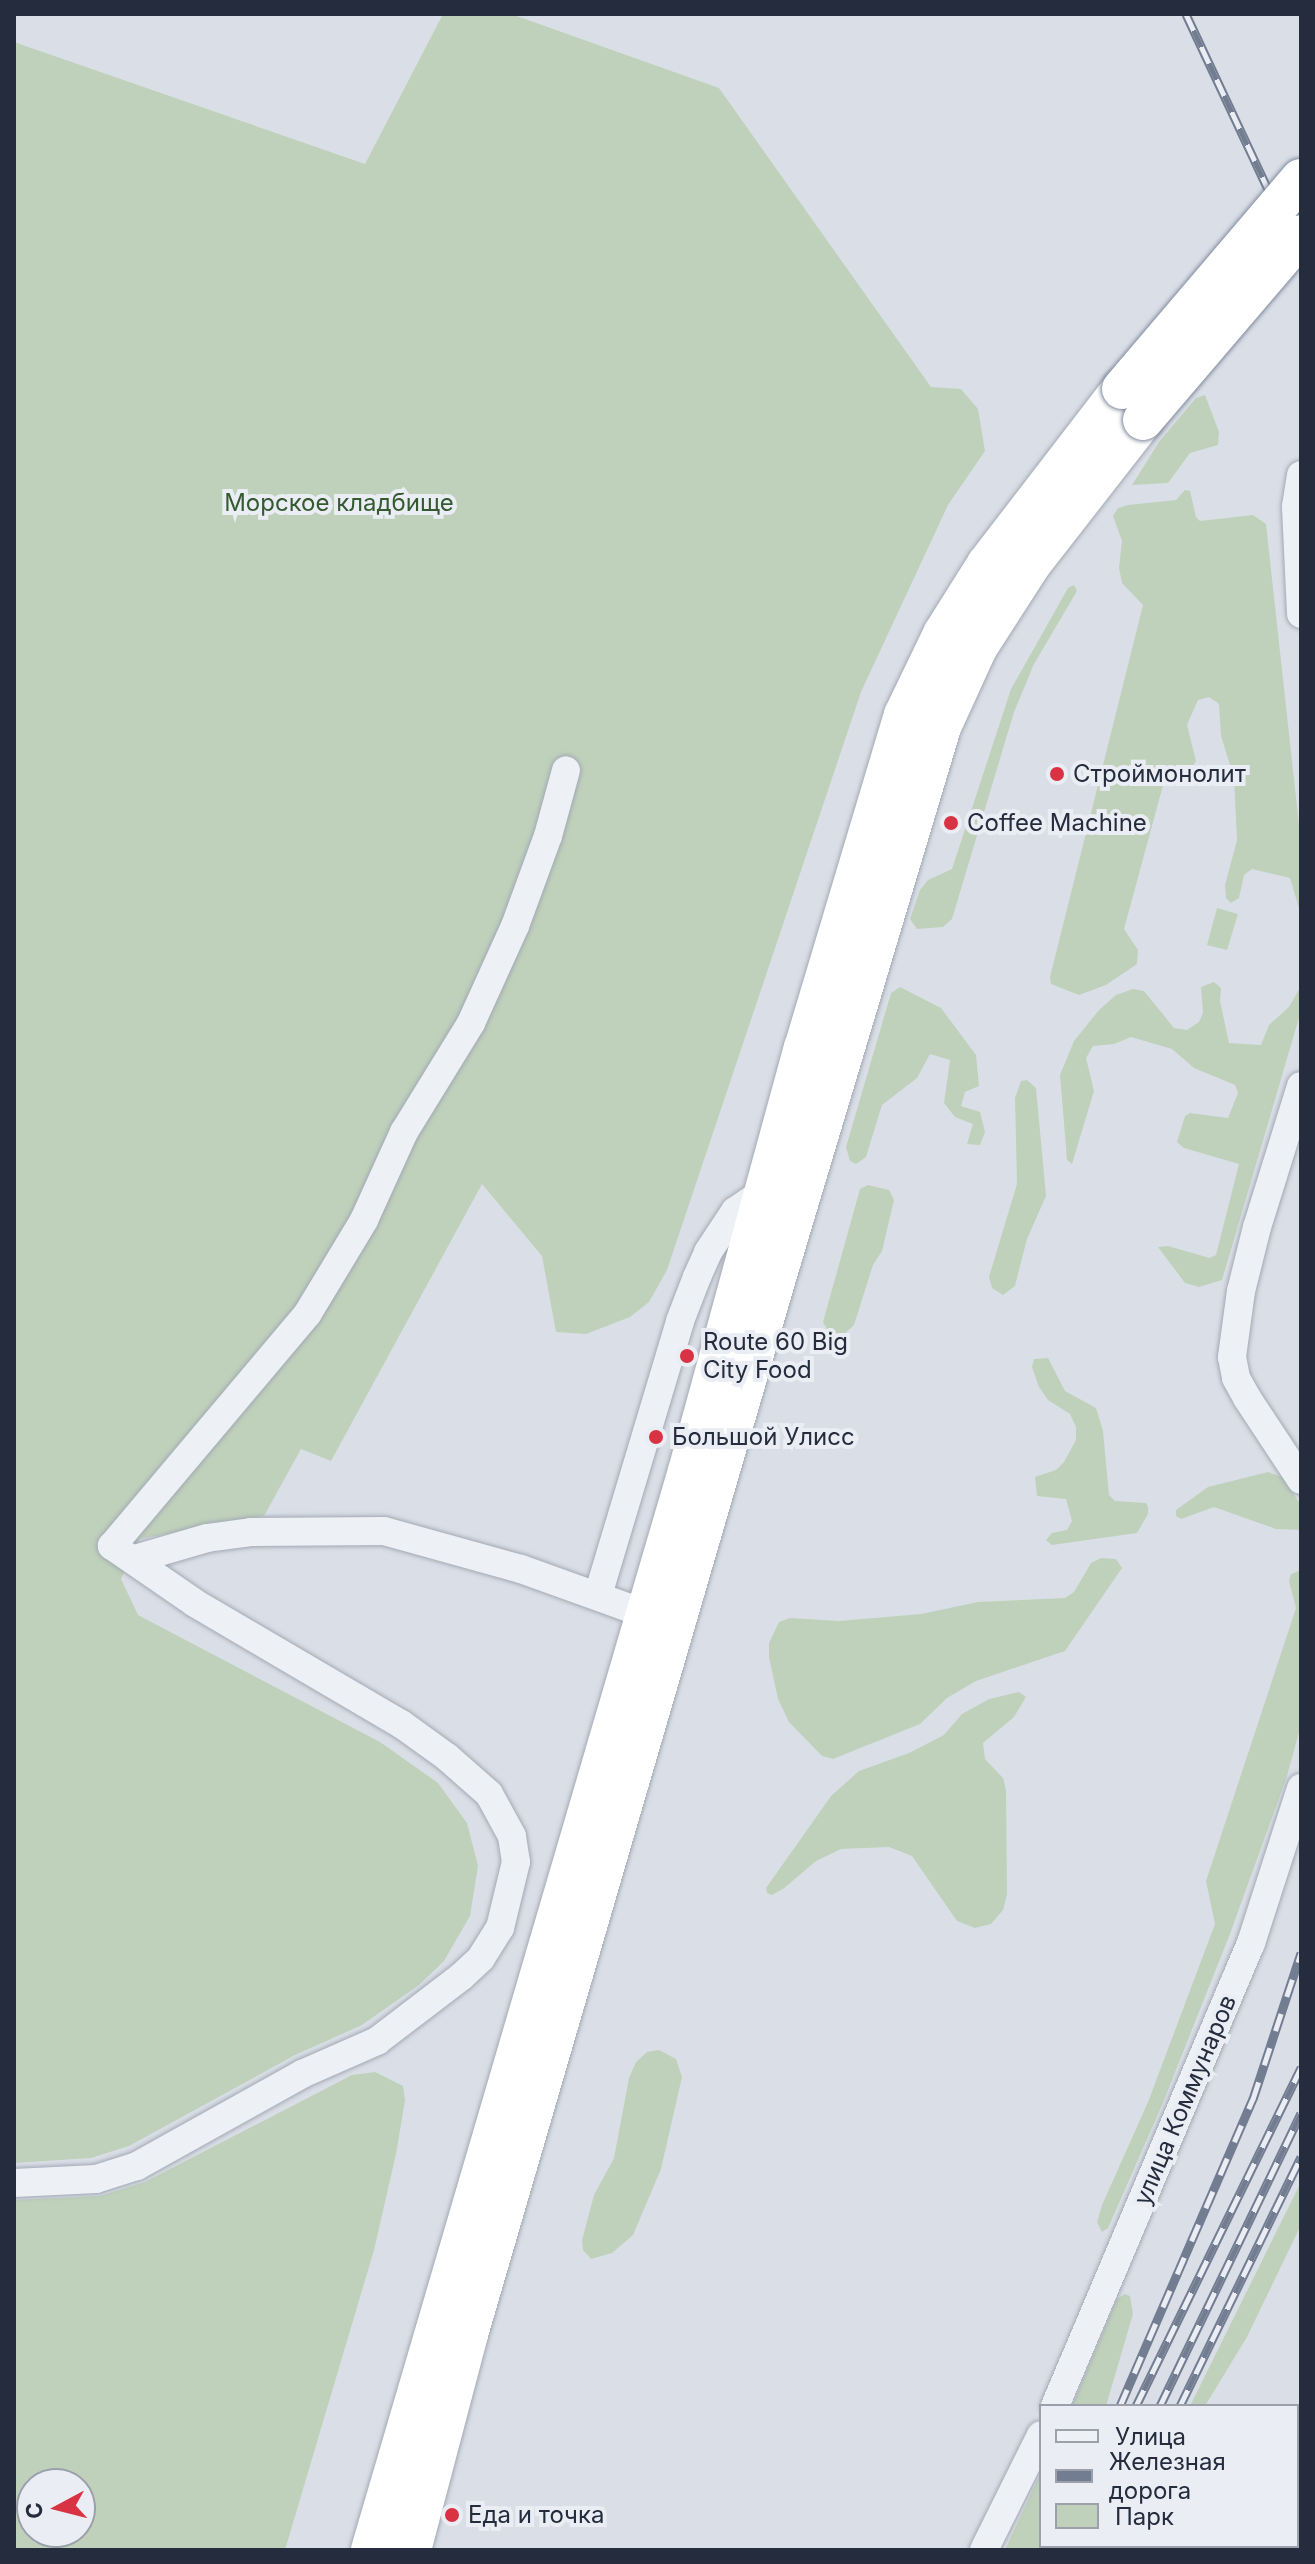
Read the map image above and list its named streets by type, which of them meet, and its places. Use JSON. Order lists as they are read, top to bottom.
{
  "streets": {
    "street": ["улица Коммунаров"]
  },
  "parks": ["Морское кладбище"],
  "places": [
    "Строймонолит",
    "Coffee Machine",
    "Route 60 Big City Food",
    "Большой Улисс",
    "Еда и точка"
  ],
  "legend": ["Улица", "Железная дорога", "Парк"],
  "north": "left"
}
